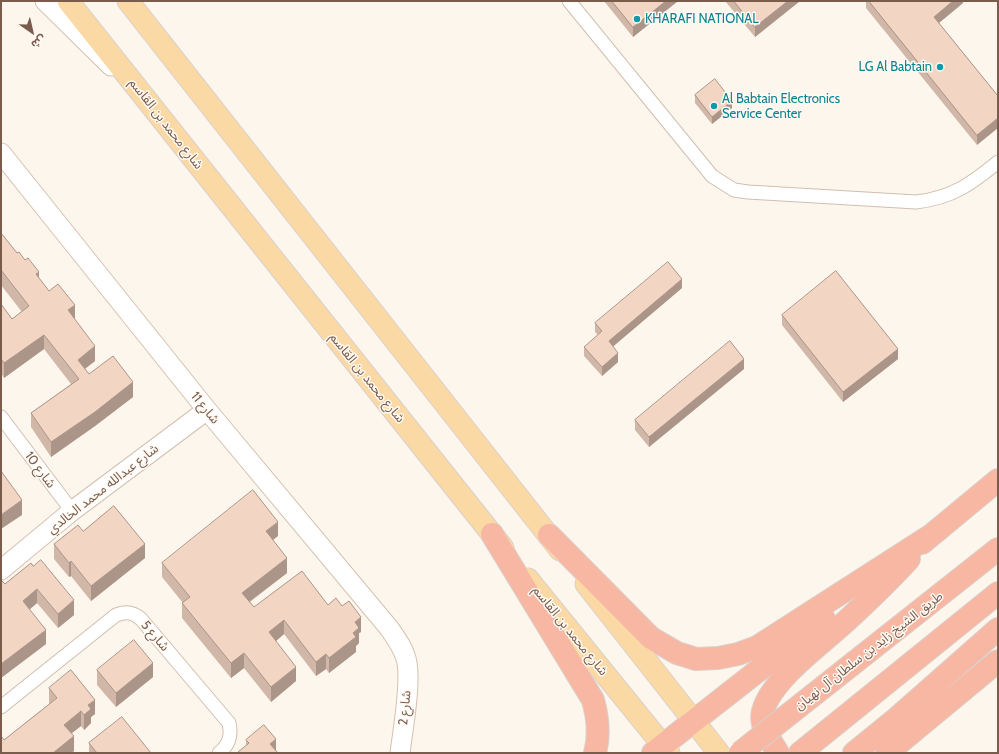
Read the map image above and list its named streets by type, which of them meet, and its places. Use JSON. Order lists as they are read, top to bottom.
{
  "streets": {
    "highway": ["طريق الشيخ زايد بن سلطان آل نهيان"],
    "main road": ["شارع محمد بن القاسم"],
    "street": [
      "شارع 11",
      "شارع 10",
      "شارع عبدالله محمد الخالدي",
      "شارع 5",
      "شارع 2"
    ]
  },
  "crossings": [
    ["شارع 11", "شارع عبدالله محمد الخالدي"],
    ["شارع 11", "شارع 2"],
    ["شارع 10", "شارع عبدالله محمد الخالدي"]
  ],
  "places": ["KHARAFI NATIONAL", "LG Al Babtain", "Al Babtain Electronics Service Center"],
  "north": "bottom right"
}
